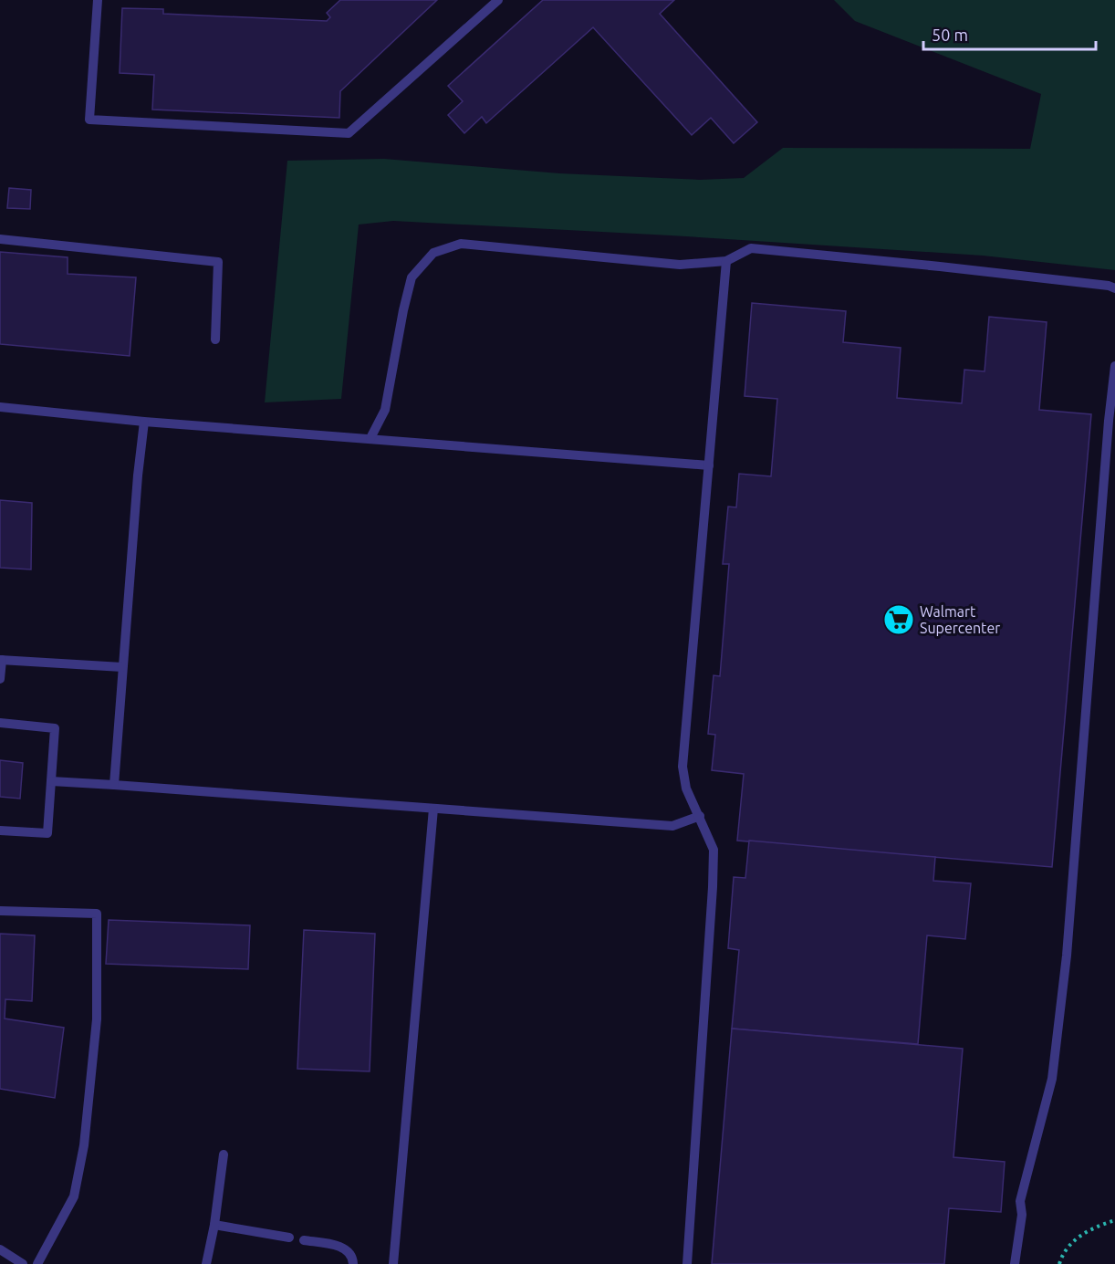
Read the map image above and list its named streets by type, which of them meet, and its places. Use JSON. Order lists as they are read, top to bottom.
{
  "places": {
    "supermarket": ["Walmart Supercenter"]
  },
  "scale_bar": "50 m"
}
